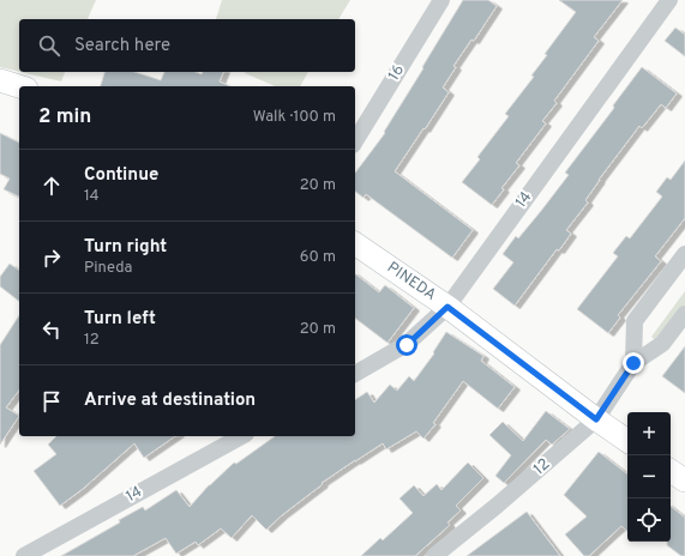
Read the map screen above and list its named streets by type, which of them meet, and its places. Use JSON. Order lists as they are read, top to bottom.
{
  "streets": {
    "street": [
      "16",
      "14",
      "PINEDA",
      "12"
    ]
  },
  "crossings": [
    ["14", "PINEDA"],
    ["PINEDA", "12"]
  ],
  "page": {
    "search": "Search here",
    "heading": ["2 min", "Walk · 100 m"],
    "list": [
      ["Continue", "14", "20 m"],
      ["Turn right", "Pineda", "60 m"],
      ["Turn left", "12", "20 m"],
      "Arrive at destination"
    ],
    "map_buttons": ["+", "−"]
  }
}
